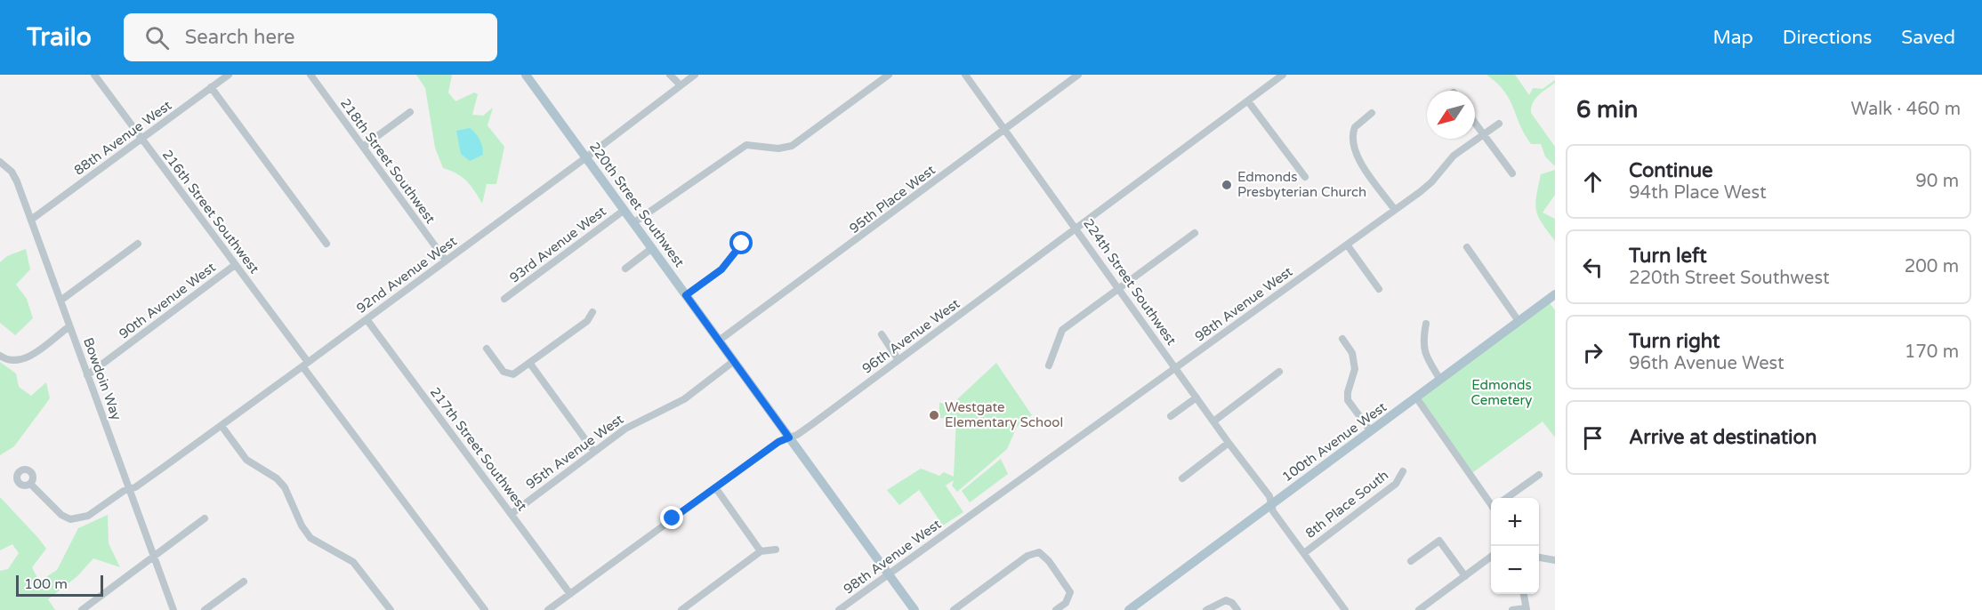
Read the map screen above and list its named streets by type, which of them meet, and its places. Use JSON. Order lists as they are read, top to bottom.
{
  "streets": {
    "main road": ["220th Street Southwest", "100th Avenue West"],
    "street": [
      "88th Avenue West",
      "218th Street Southwest",
      "95th Place West",
      "216th Street Southwest",
      "93rd Avenue West",
      "92nd Avenue West",
      "224th Street Southwest",
      "90th Avenue West",
      "98th Avenue West",
      "96th Avenue West",
      "Bowdoin Way",
      "217th Street Southwest",
      "95th Avenue West",
      "8th Place South"
    ]
  },
  "crossings": [
    ["88th Avenue West", "216th Street Southwest"],
    ["88th Avenue West", "Bowdoin Way"],
    ["218th Street Southwest", "92nd Avenue West"],
    ["95th Place West", "220th Street Southwest"],
    ["95th Place West", "224th Street Southwest"],
    ["220th Street Southwest", "93rd Avenue West"],
    ["220th Street Southwest", "92nd Avenue West"],
    ["220th Street Southwest", "98th Avenue West"],
    ["220th Street Southwest", "96th Avenue West"],
    ["220th Street Southwest", "95th Avenue West"],
    ["216th Street Southwest", "92nd Avenue West"],
    ["216th Street Southwest", "90th Avenue West"],
    ["92nd Avenue West", "Bowdoin Way"],
    ["92nd Avenue West", "217th Street Southwest"],
    ["224th Street Southwest", "98th Avenue West"],
    ["224th Street Southwest", "96th Avenue West"],
    ["224th Street Southwest", "100th Avenue West"],
    ["224th Street Southwest", "8th Place South"],
    ["90th Avenue West", "Bowdoin Way"],
    ["96th Avenue West", "217th Street Southwest"],
    ["217th Street Southwest", "95th Avenue West"]
  ],
  "parks": ["Edmonds Cemetery"],
  "places": ["Edmonds Presbyterian Church", "Westgate Elementary School"],
  "scale_bar": "100 m",
  "north": "bottom left",
  "page": {
    "header": "Trailo",
    "search": "Search here",
    "nav": ["Map", "Directions", "Saved"],
    "heading": ["6 min", "Walk · 460 m"],
    "list": [
      ["Continue", "94th Place West", "90 m"],
      ["Turn left", "220th Street Southwest", "200 m"],
      ["Turn right", "96th Avenue West", "170 m"],
      "Arrive at destination"
    ],
    "map_buttons": ["+", "−"],
    "scale": "100 m"
  }
}
